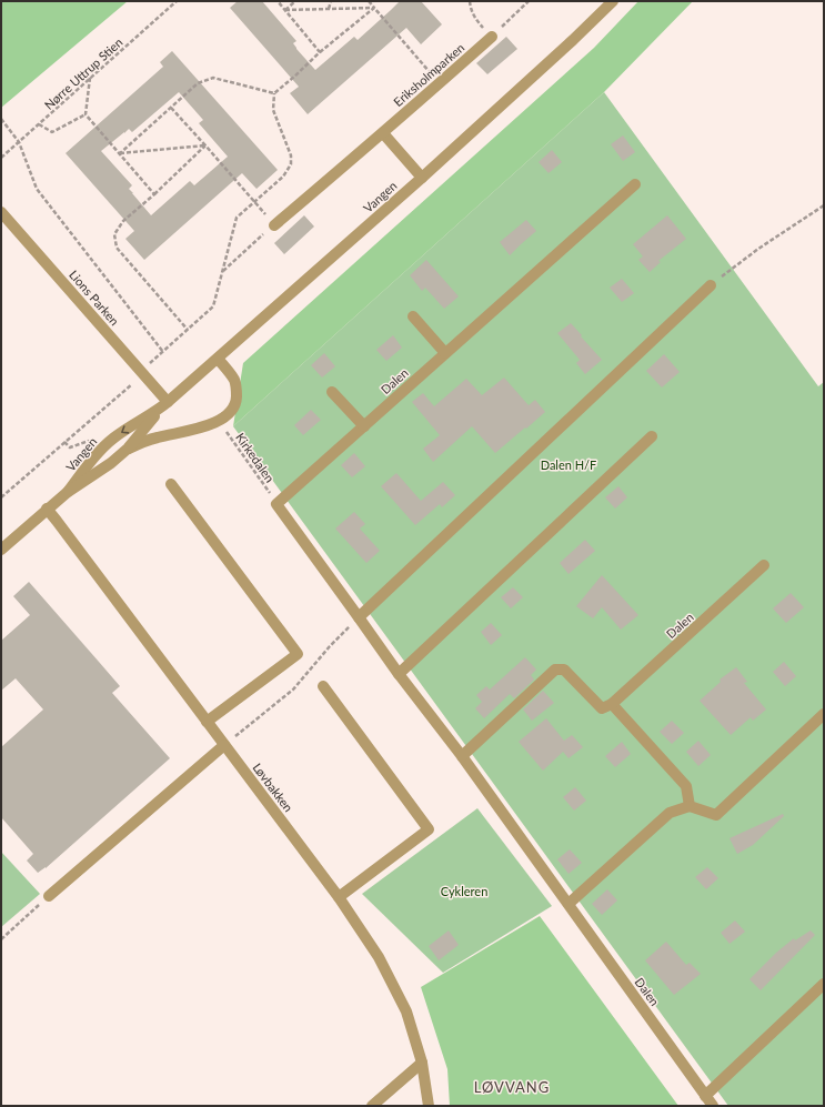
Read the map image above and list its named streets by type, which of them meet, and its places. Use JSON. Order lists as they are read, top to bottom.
{
  "streets": {
    "street": [
      "Eriksholmparken",
      "Vangen",
      "Lions Parken",
      "Dalen",
      "Løvbakken"
    ],
    "path": ["Nørre Uttrup Stien", "Kirkedalen"]
  },
  "crossings": [
    ["Vangen", "Lions Parken"],
    ["Vangen", "Løvbakken"],
    ["Dalen", "Kirkedalen"]
  ],
  "districts": ["LØVVANG"],
  "parks": ["Dalen H/F", "Cykleren"]
}
